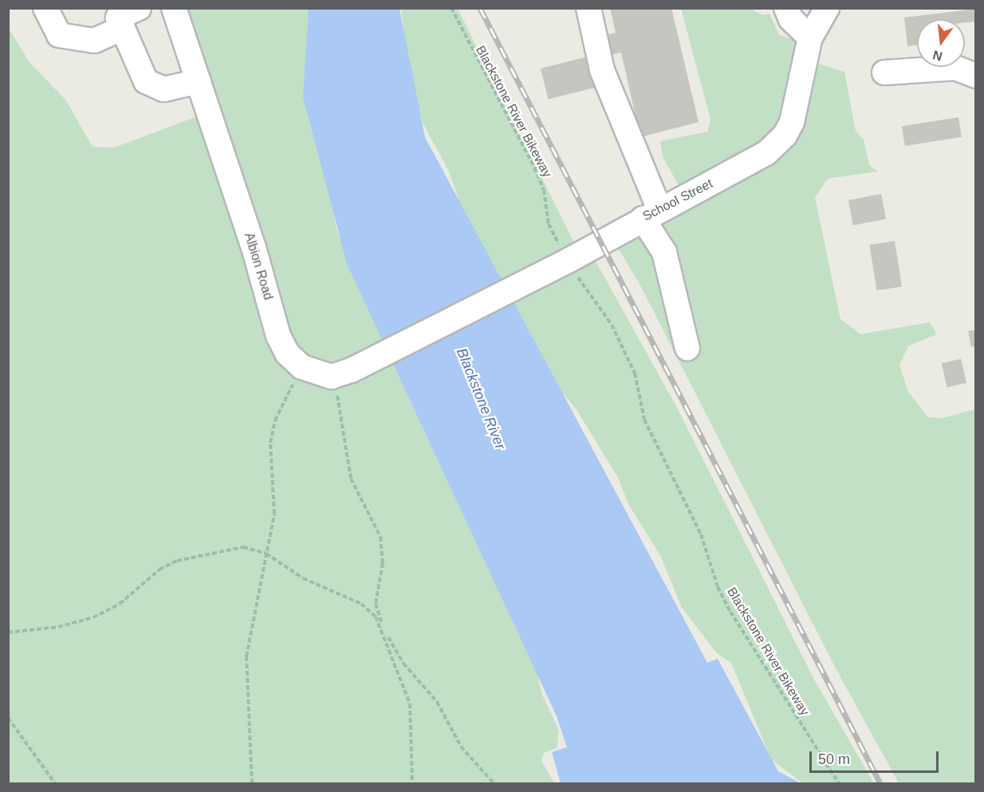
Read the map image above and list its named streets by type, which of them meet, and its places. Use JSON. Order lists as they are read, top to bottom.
{
  "streets": {
    "street": ["School Street", "Albion Road"],
    "path": ["Blackstone River Bikeway"]
  },
  "crossings": [
    ["Blackstone River Bikeway", "School Street"],
    ["School Street", "Albion Road"]
  ],
  "water": ["Blackstone River"],
  "scale_bar": "50 m",
  "north": "bottom"
}
